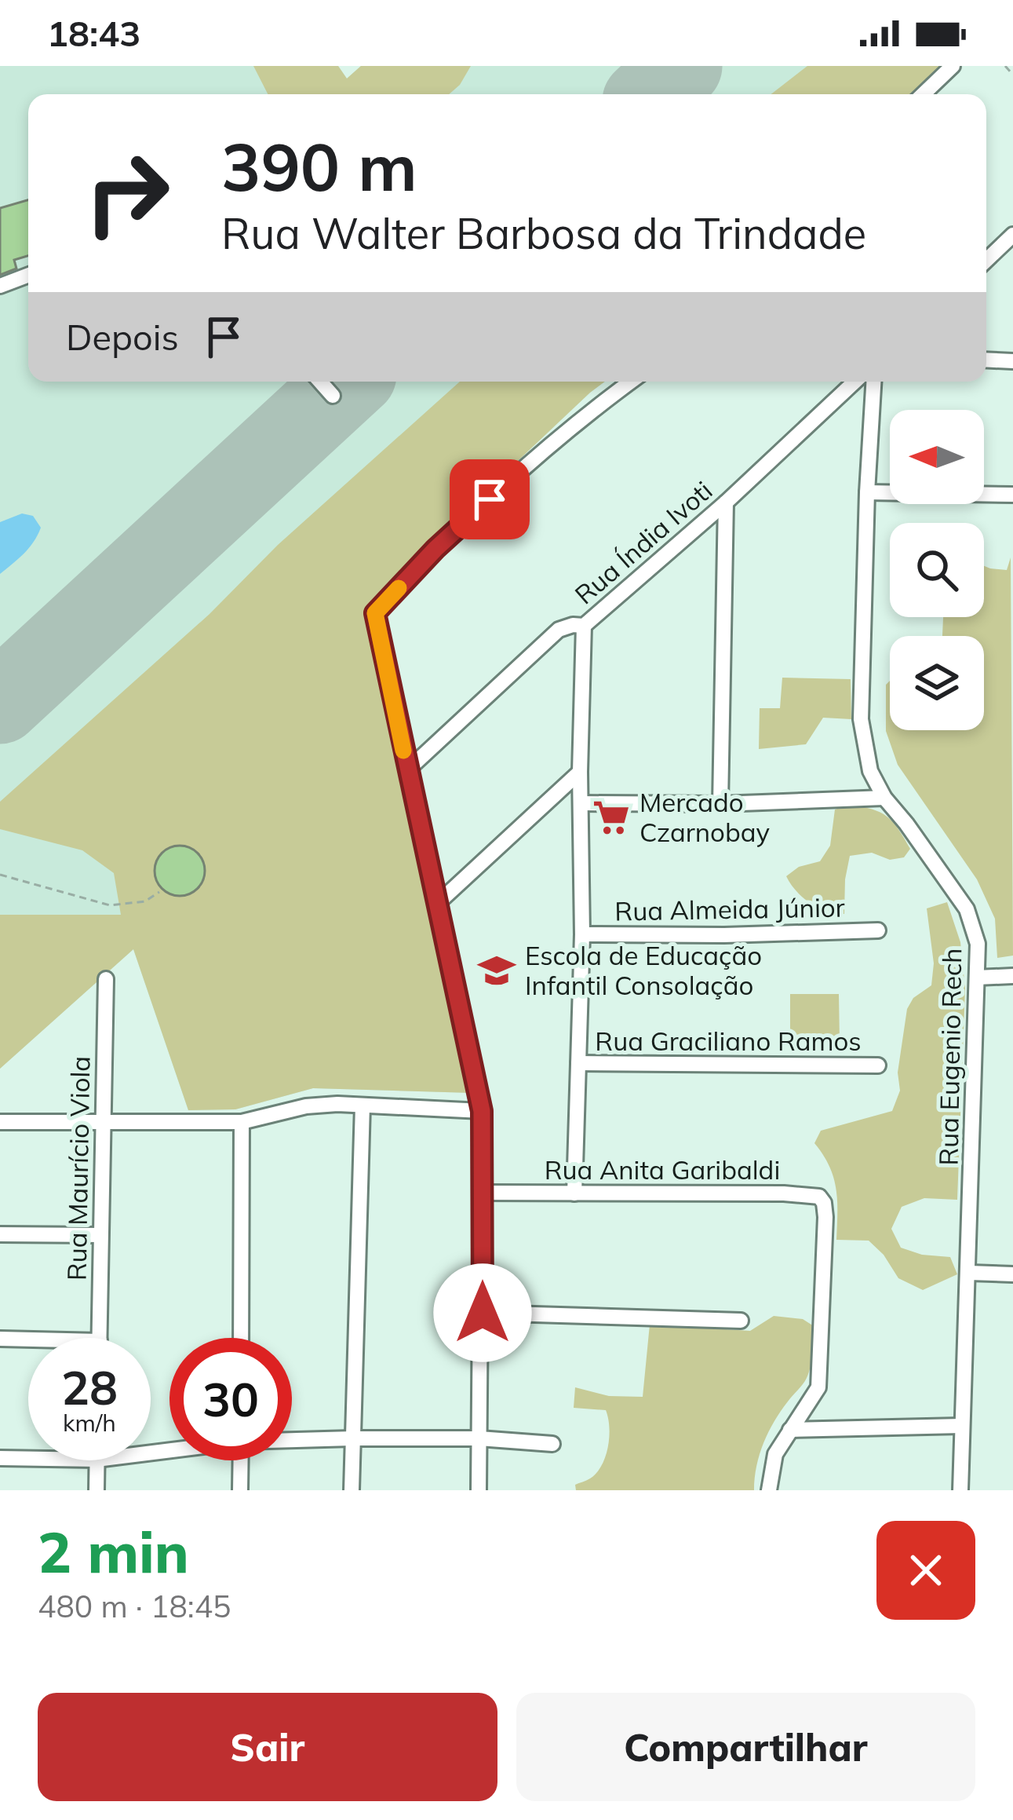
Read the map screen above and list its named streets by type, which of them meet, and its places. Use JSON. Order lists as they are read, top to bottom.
{
  "streets": {
    "street": [
      "Rua Índia Ivoti",
      "Rua Almeida Júnior",
      "Rua Graciliano Ramos",
      "Rua Eugenio Rech",
      "Rua Maurício Viola",
      "Rua Anita Garibaldi"
    ]
  },
  "places": {
    "supermarket": ["Mercado Czarnobay"],
    "school or university": ["Escola de Educação Infantil Consolação"]
  },
  "north": "left",
  "page": {
    "status": "18:43",
    "turn": ["390 m", "Rua Walter Barbosa da Trindade"],
    "then": "Depois",
    "speed": "28 km/h",
    "limit": "30",
    "heading": ["2 min", "480 m · 18:45"],
    "buttons": ["Sair", "Compartilhar"]
  }
}
